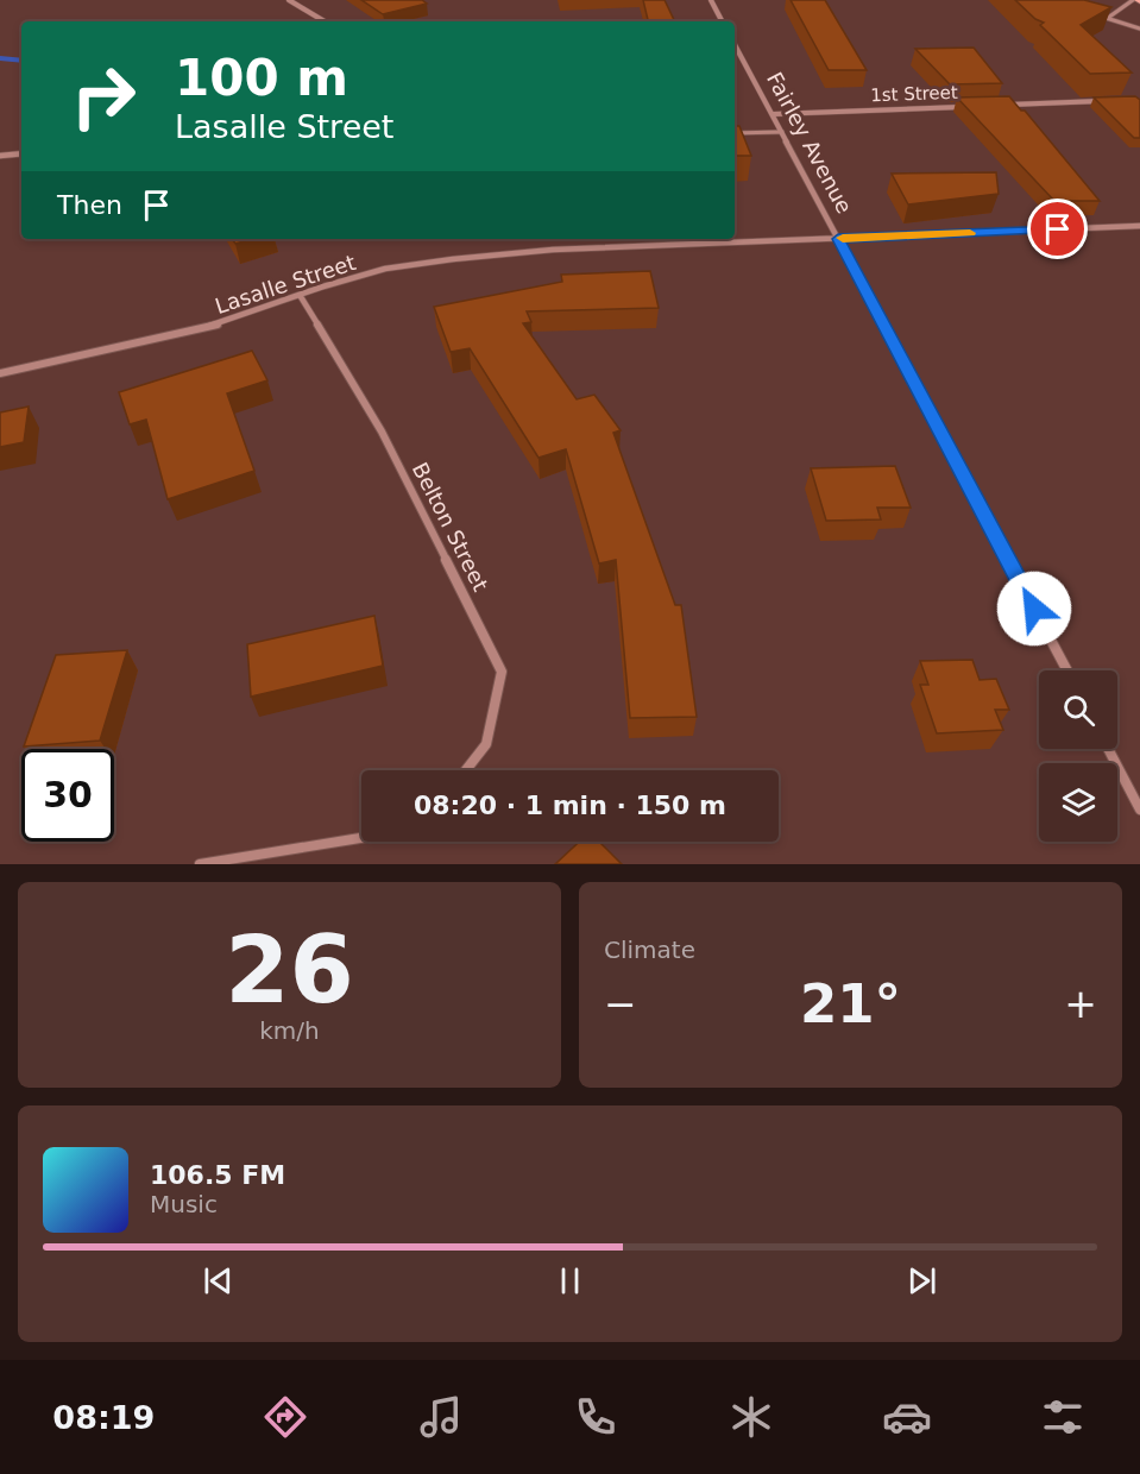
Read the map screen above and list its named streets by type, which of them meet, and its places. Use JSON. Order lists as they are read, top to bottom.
{
  "streets": {
    "street": [
      "1st Street",
      "Fairley Avenue",
      "Lasalle Street",
      "Belton Street"
    ]
  },
  "crossings": [
    ["1st Street", "Fairley Avenue"],
    ["Fairley Avenue", "Lasalle Street"],
    ["Lasalle Street", "Belton Street"]
  ],
  "page": {
    "turn": ["100 m", "Lasalle Street"],
    "then": "Then",
    "limit": "30",
    "trip": "08:20 · 1 min · 150 m",
    "tile": [
      ["26", "km/h"],
      "Climate"
    ],
    "heat": ["−", "21°", "+"],
    "song": ["106.5 FM", "Music"],
    "tabs": "08:19"
  }
}
